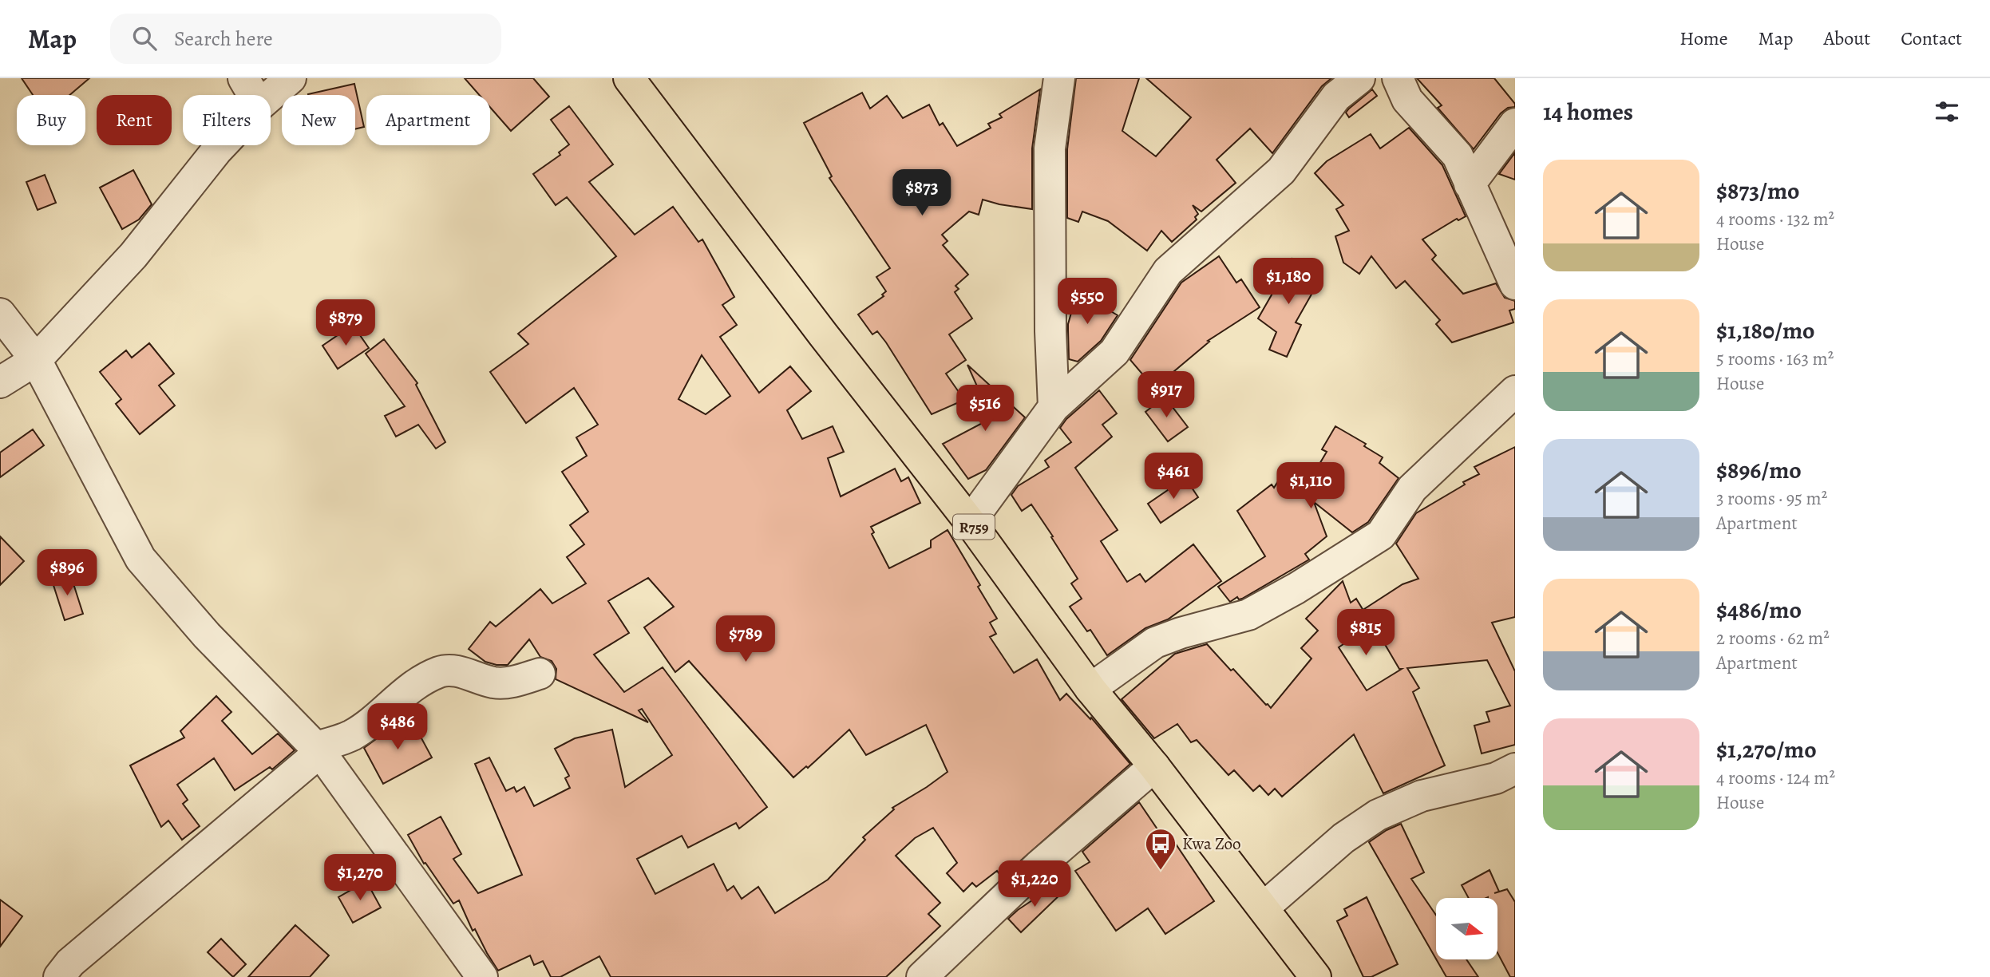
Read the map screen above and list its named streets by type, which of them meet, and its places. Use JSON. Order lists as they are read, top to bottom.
{
  "streets": {
    "main road": ["R759"]
  },
  "places": {
    "bus stop": ["Kwa Zoo"]
  },
  "north": "right",
  "page": {
    "header": "Map",
    "search": "Search here",
    "nav": [
      "Home",
      "Map",
      "About",
      "Contact"
    ],
    "heading": "14 homes",
    "chip": [
      "Buy",
      "Rent",
      "Filters",
      "New",
      "Apartment"
    ],
    "list": [
      {
        "name": "$873/mo",
        "note": "4 rooms · 132 m² · House"
      },
      {
        "name": "$1,180/mo",
        "note": "5 rooms · 163 m² · House"
      },
      {
        "name": "$896/mo",
        "note": "3 rooms · 95 m² · Apartment"
      },
      {
        "name": "$486/mo",
        "note": "2 rooms · 62 m² · Apartment"
      },
      {
        "name": "$1,270/mo",
        "note": "4 rooms · 124 m² · House"
      }
    ],
    "price": [
      "$873",
      "$1,180",
      "$550",
      "$879",
      "$917",
      "$516",
      "$461",
      "$1,110",
      "$896",
      "$815",
      "$789",
      "$486",
      "$1,270",
      "$1,220"
    ]
  }
}
